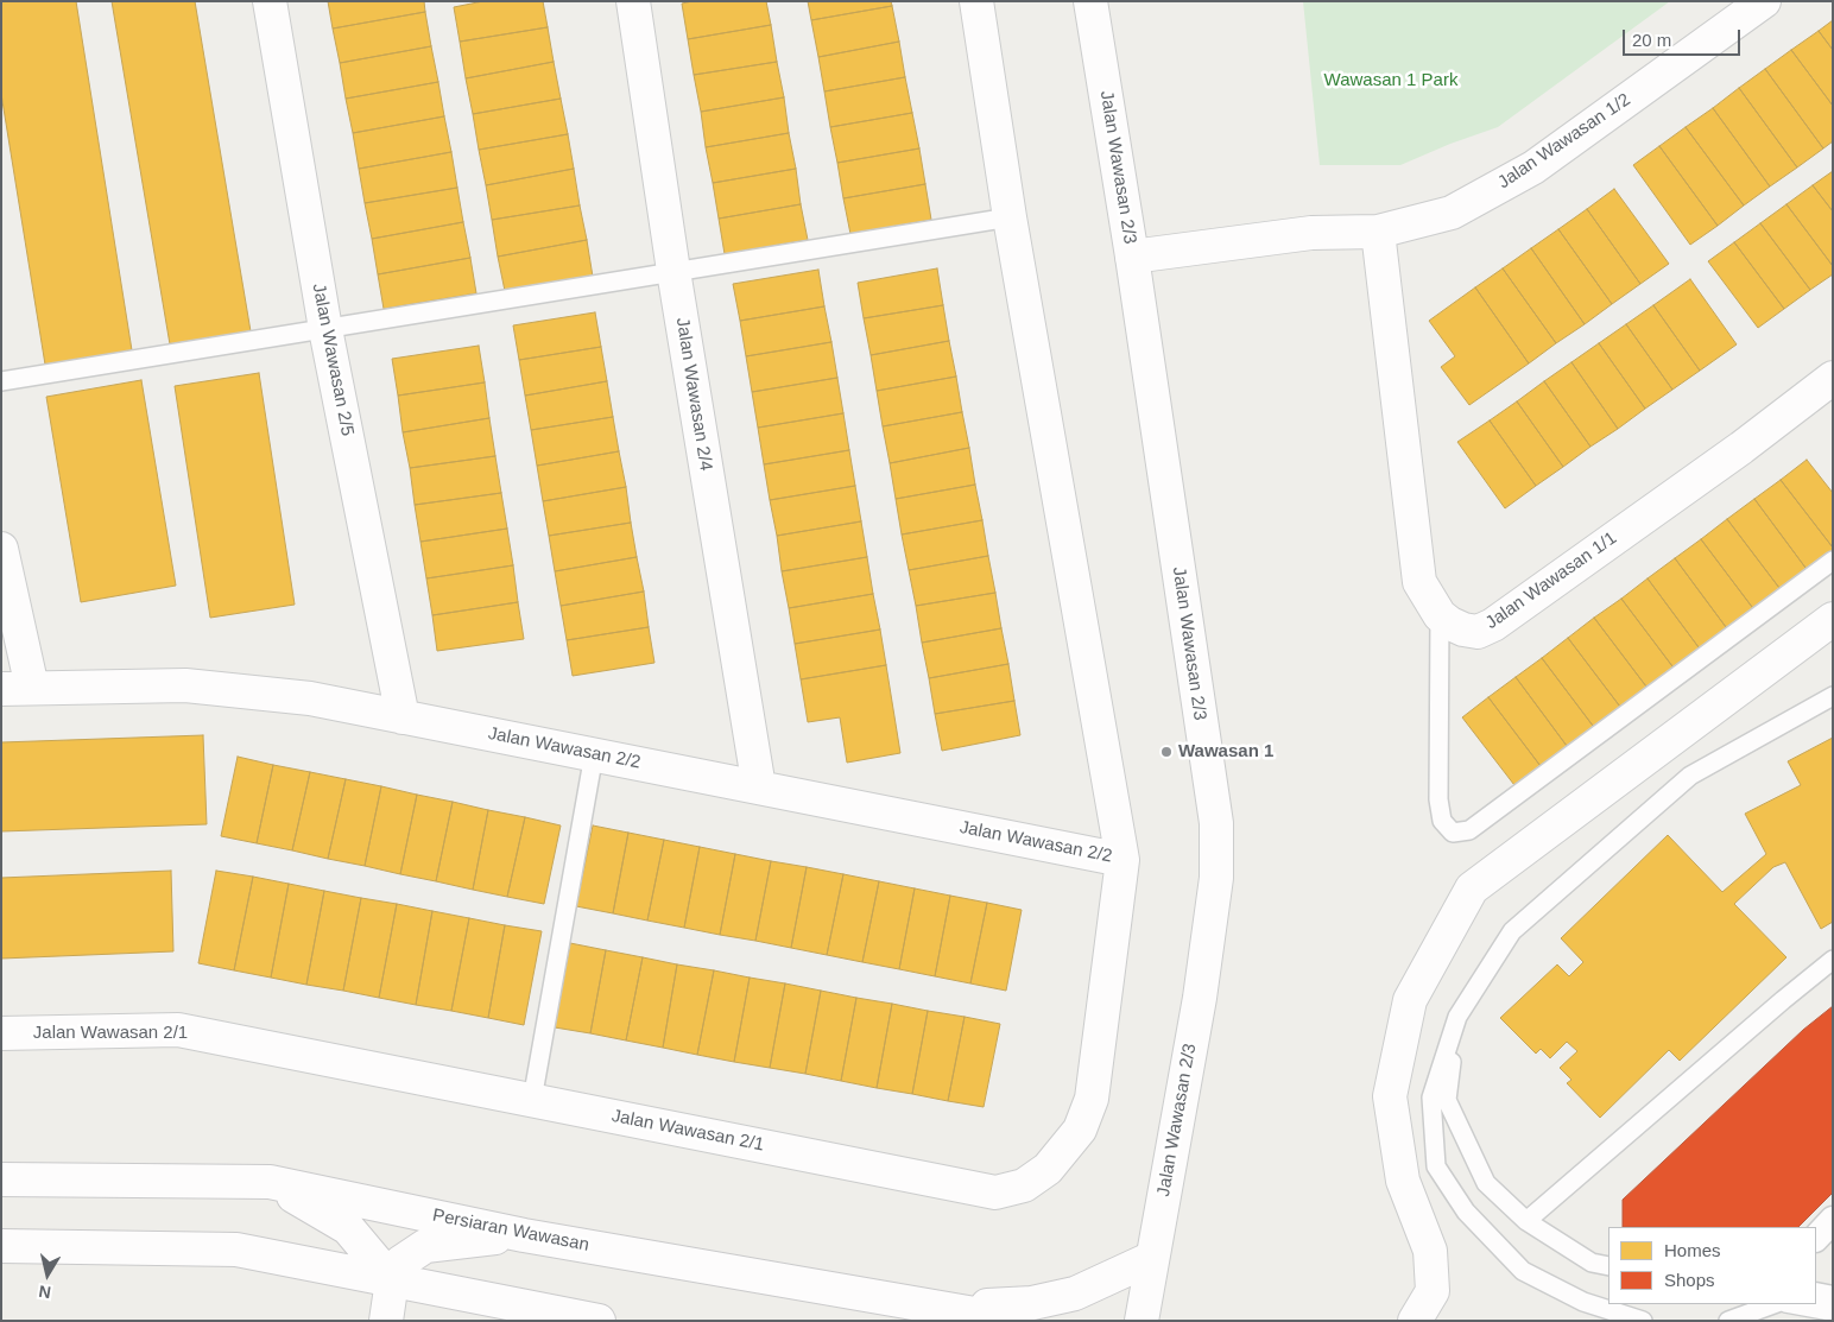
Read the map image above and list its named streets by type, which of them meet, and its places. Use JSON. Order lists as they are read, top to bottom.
{
  "streets": {
    "street": [
      "Jalan Wawasan 1/2",
      "Jalan Wawasan 2/3",
      "Jalan Wawasan 2/5",
      "Jalan Wawasan 2/4",
      "Jalan Wawasan 1/1",
      "Jalan Wawasan 2/2",
      "Jalan Wawasan 2/1",
      "Persiaran Wawasan"
    ]
  },
  "crossings": [
    ["Jalan Wawasan 1/2", "Jalan Wawasan 2/3"],
    ["Jalan Wawasan 2/5", "Jalan Wawasan 2/2"],
    ["Jalan Wawasan 2/4", "Jalan Wawasan 2/2"],
    ["Jalan Wawasan 2/2", "Jalan Wawasan 2/1"]
  ],
  "parks": ["Wawasan 1 Park"],
  "places": ["Wawasan 1"],
  "legend": ["Homes", "Shops"],
  "scale_bar": "20 m",
  "north": "bottom"
}
